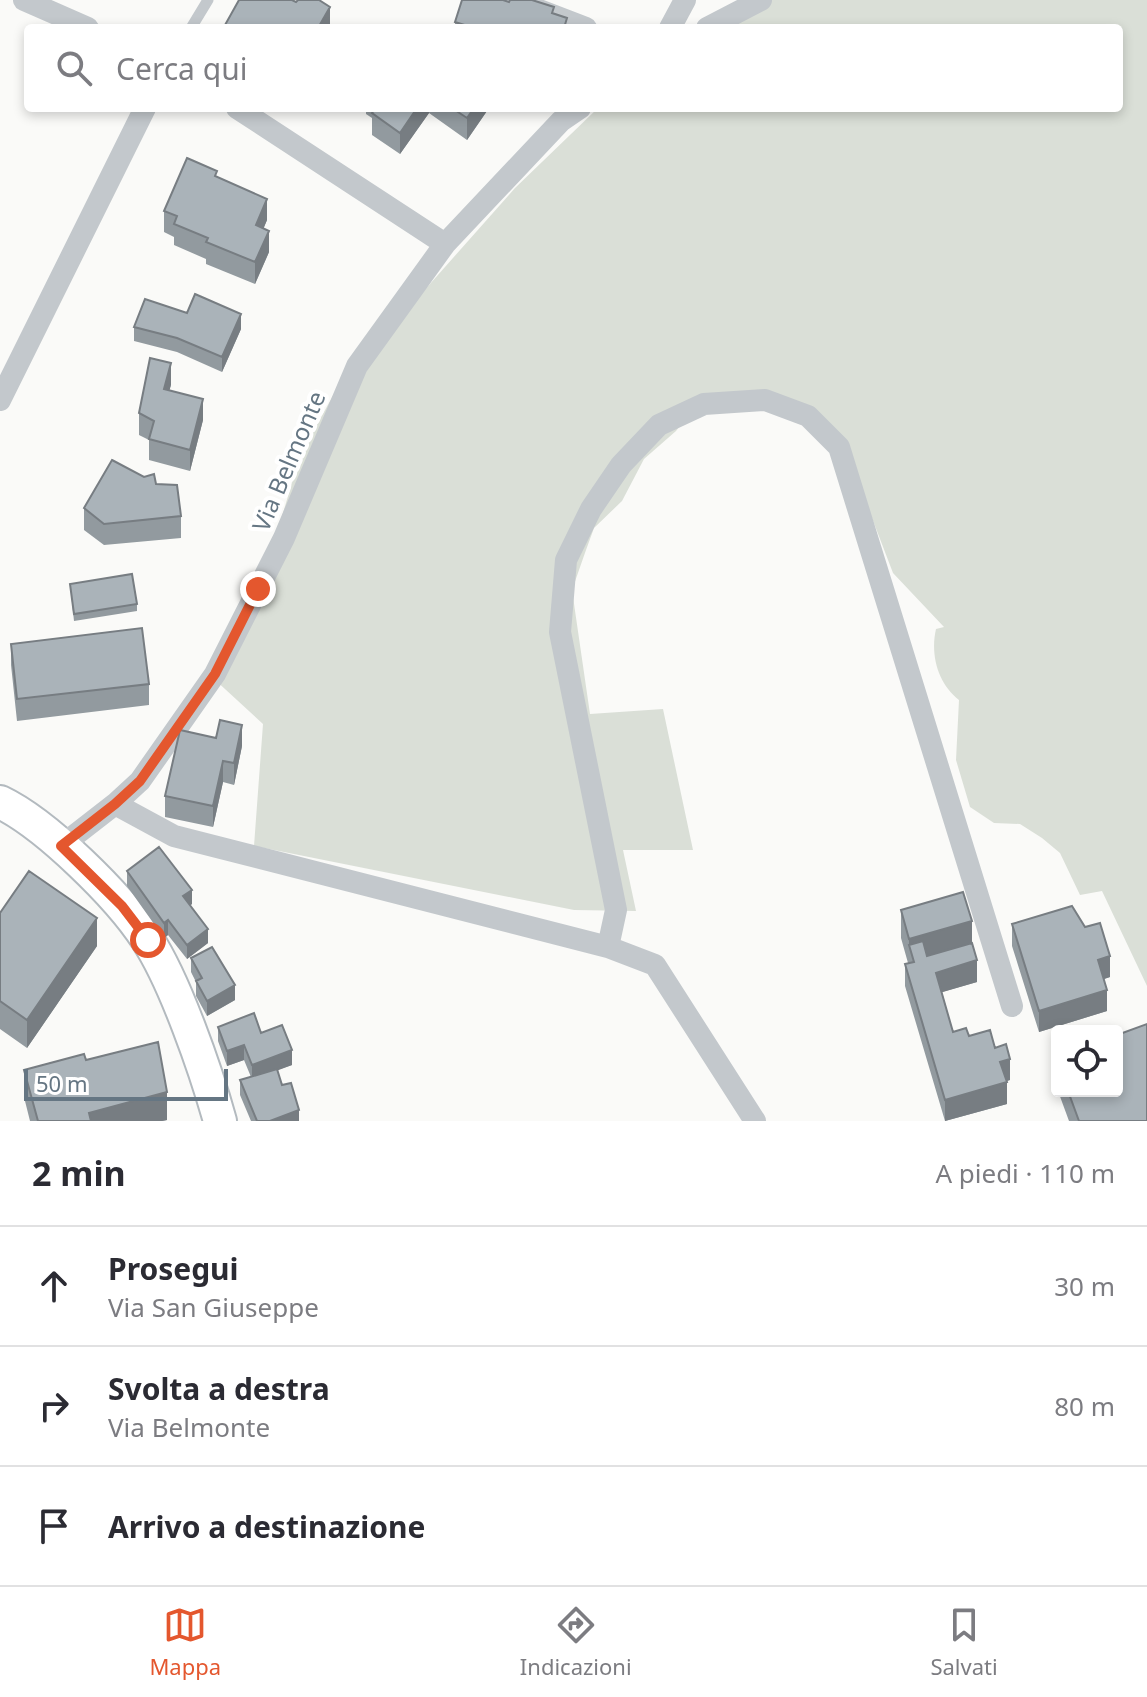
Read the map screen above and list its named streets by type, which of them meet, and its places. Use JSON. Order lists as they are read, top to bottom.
{
  "streets": {
    "street": ["Via Belmonte"]
  },
  "scale_bar": "50 m",
  "page": {
    "search": "Cerca qui",
    "scale": "50 m",
    "heading": ["2 min", "A piedi · 110 m"],
    "list": [
      ["Prosegui", "Via San Giuseppe", "30 m"],
      ["Svolta a destra", "Via Belmonte", "80 m"],
      "Arrivo a destinazione"
    ],
    "nav": ["Mappa", "Indicazioni", "Salvati"]
  }
}
